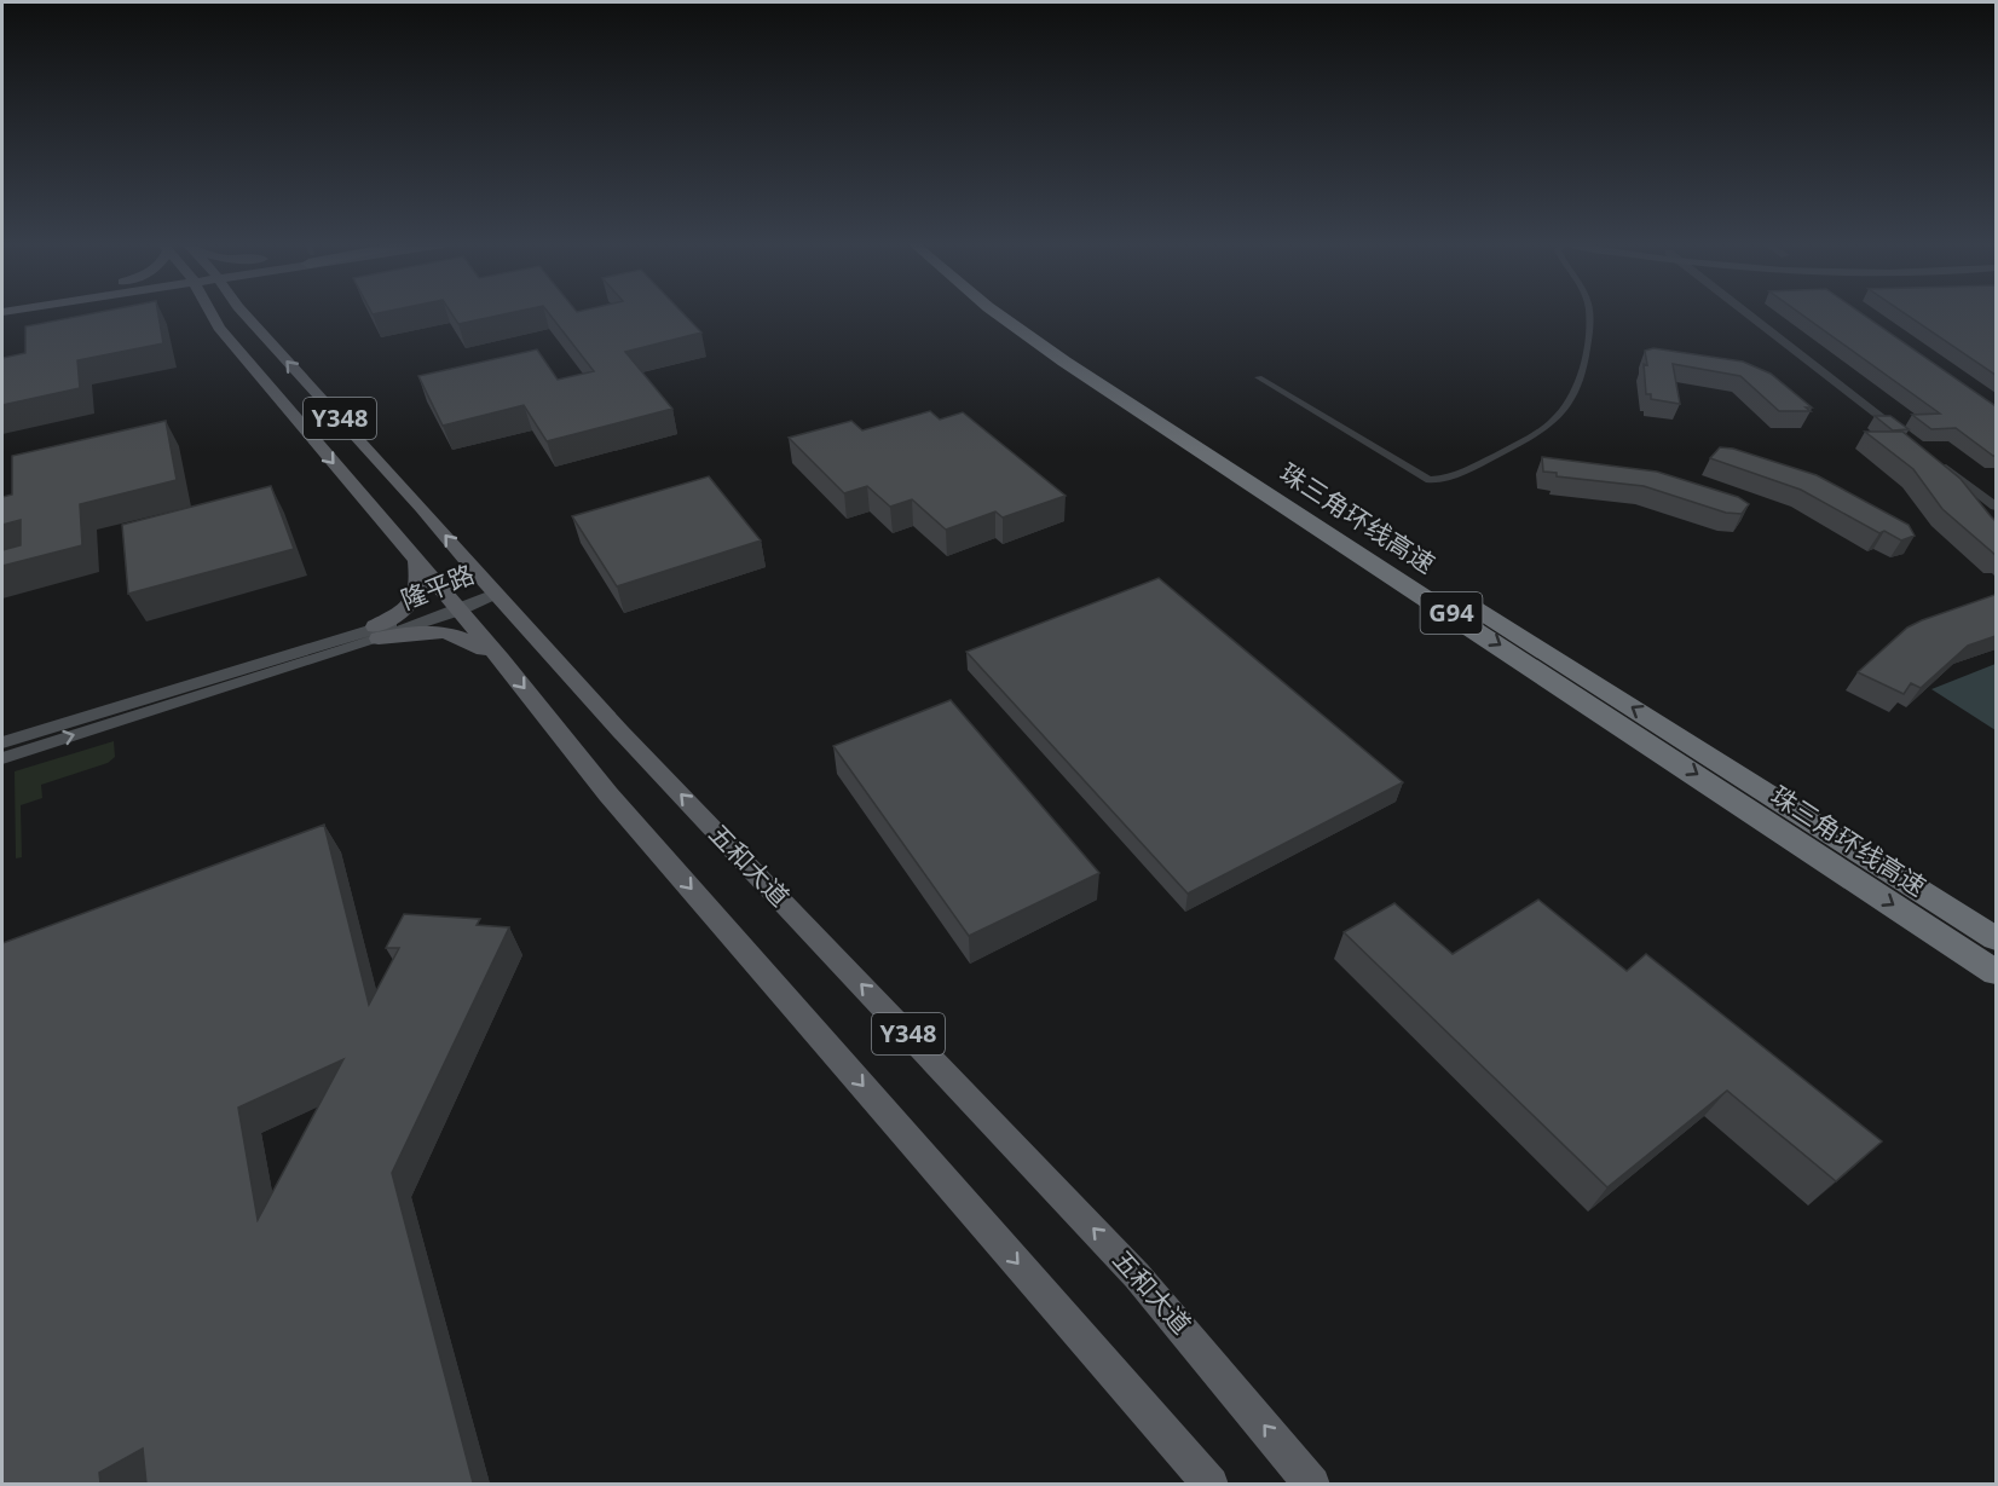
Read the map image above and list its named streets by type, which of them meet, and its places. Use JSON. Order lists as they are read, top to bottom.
{
  "streets": {
    "highway": ["珠三角环线高速", "G94"],
    "main road": ["Y348", "隆平路", "五和大道"]
  },
  "crossings": [
    ["Y348", "隆平路"],
    ["隆平路", "五和大道"]
  ]
}
